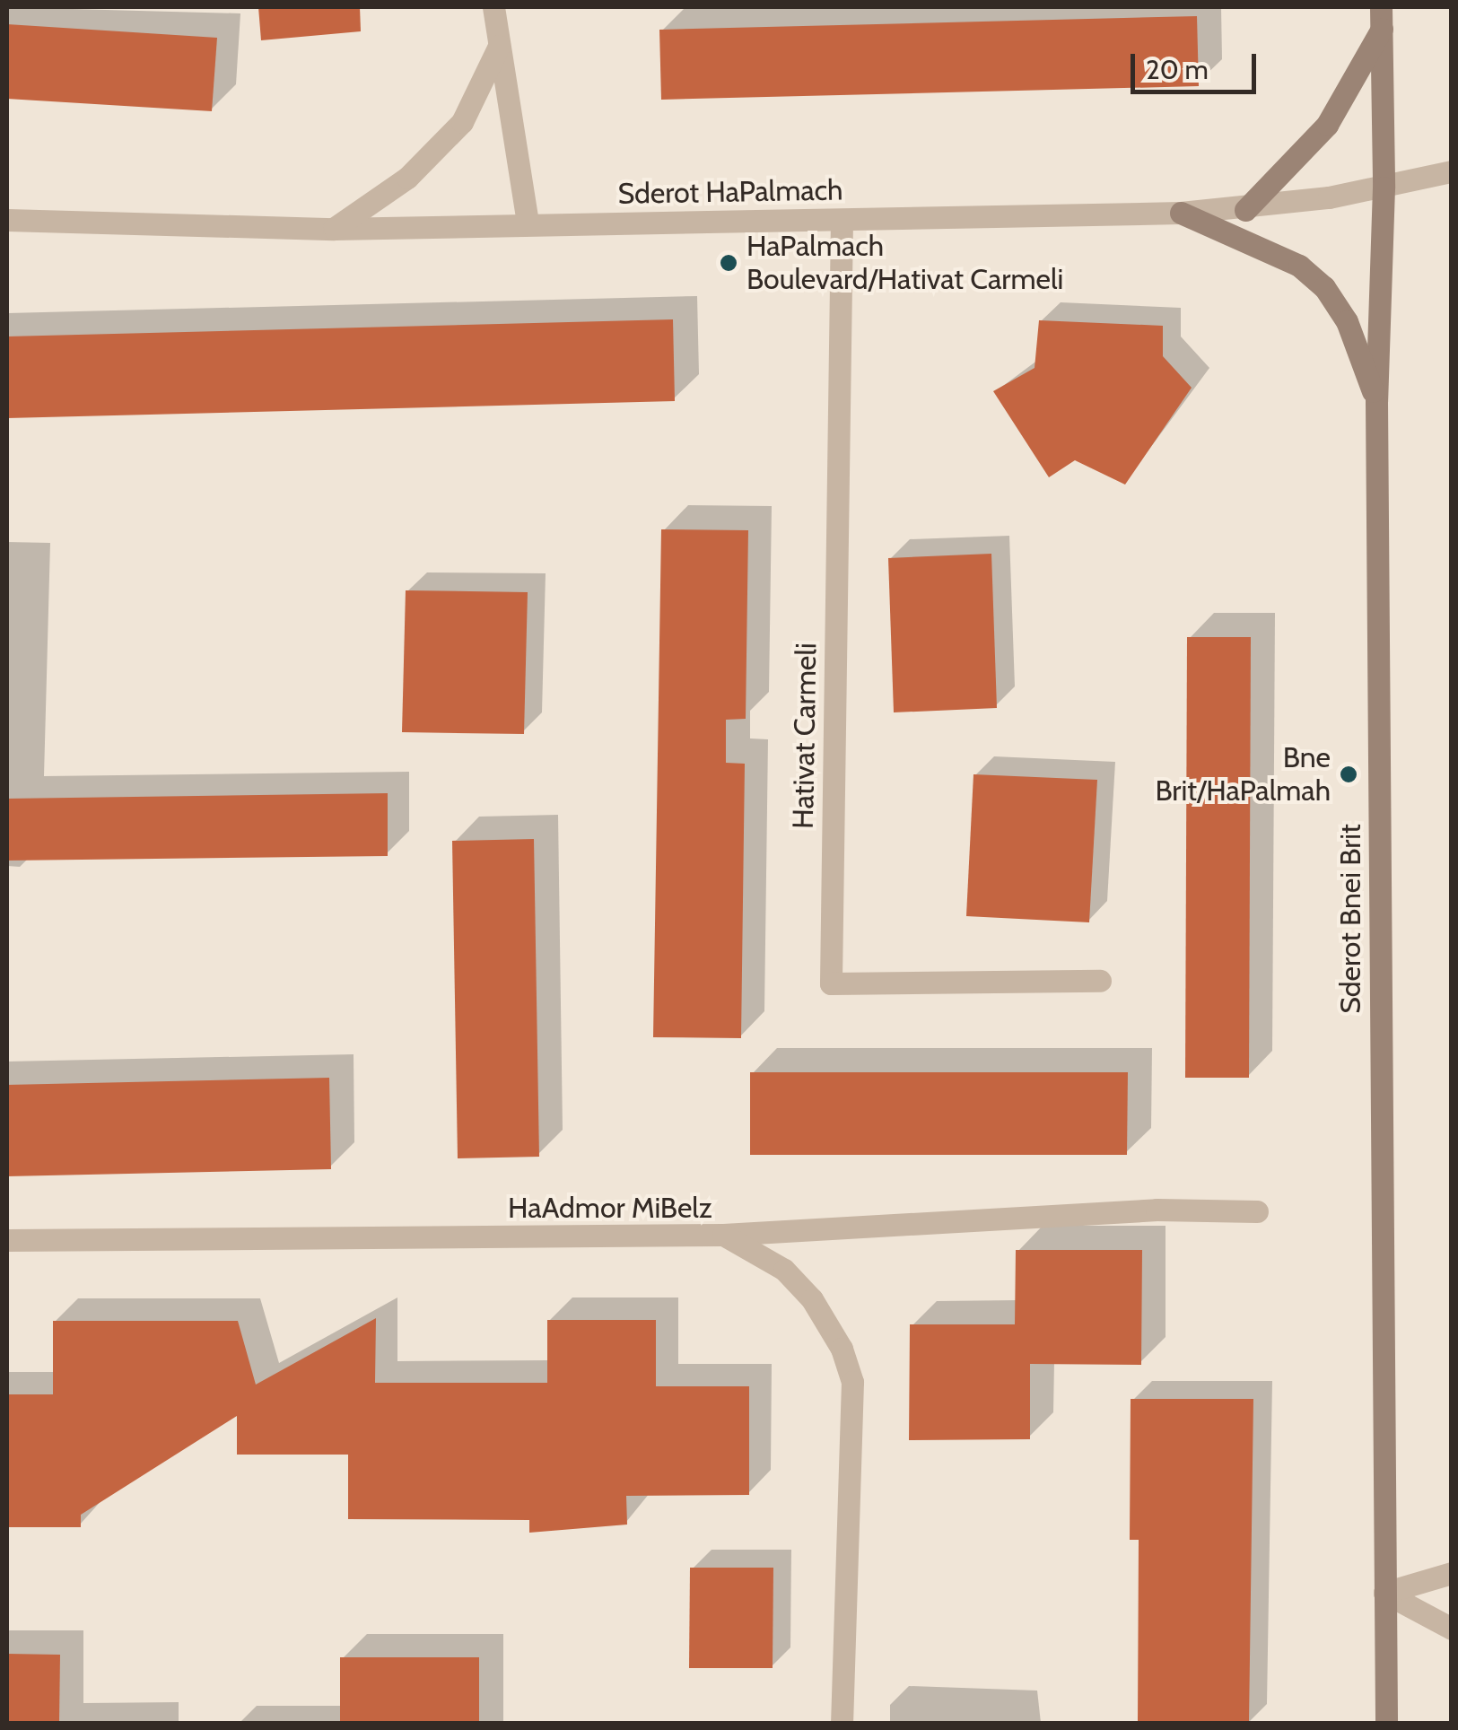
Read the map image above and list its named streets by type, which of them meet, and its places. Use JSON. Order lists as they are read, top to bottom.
{
  "streets": {
    "main road": ["Sderot Bnei Brit"],
    "street": ["Sderot HaPalmach", "Hativat Carmeli", "HaAdmor MiBelz"]
  },
  "crossings": [
    ["Sderot HaPalmach", "Hativat Carmeli"],
    ["Sderot HaPalmach", "Sderot Bnei Brit"]
  ],
  "places": ["HaPalmach Boulevard/Hativat Carmeli", "Bne Brit/HaPalmah"],
  "scale_bar": "20 m"
}
